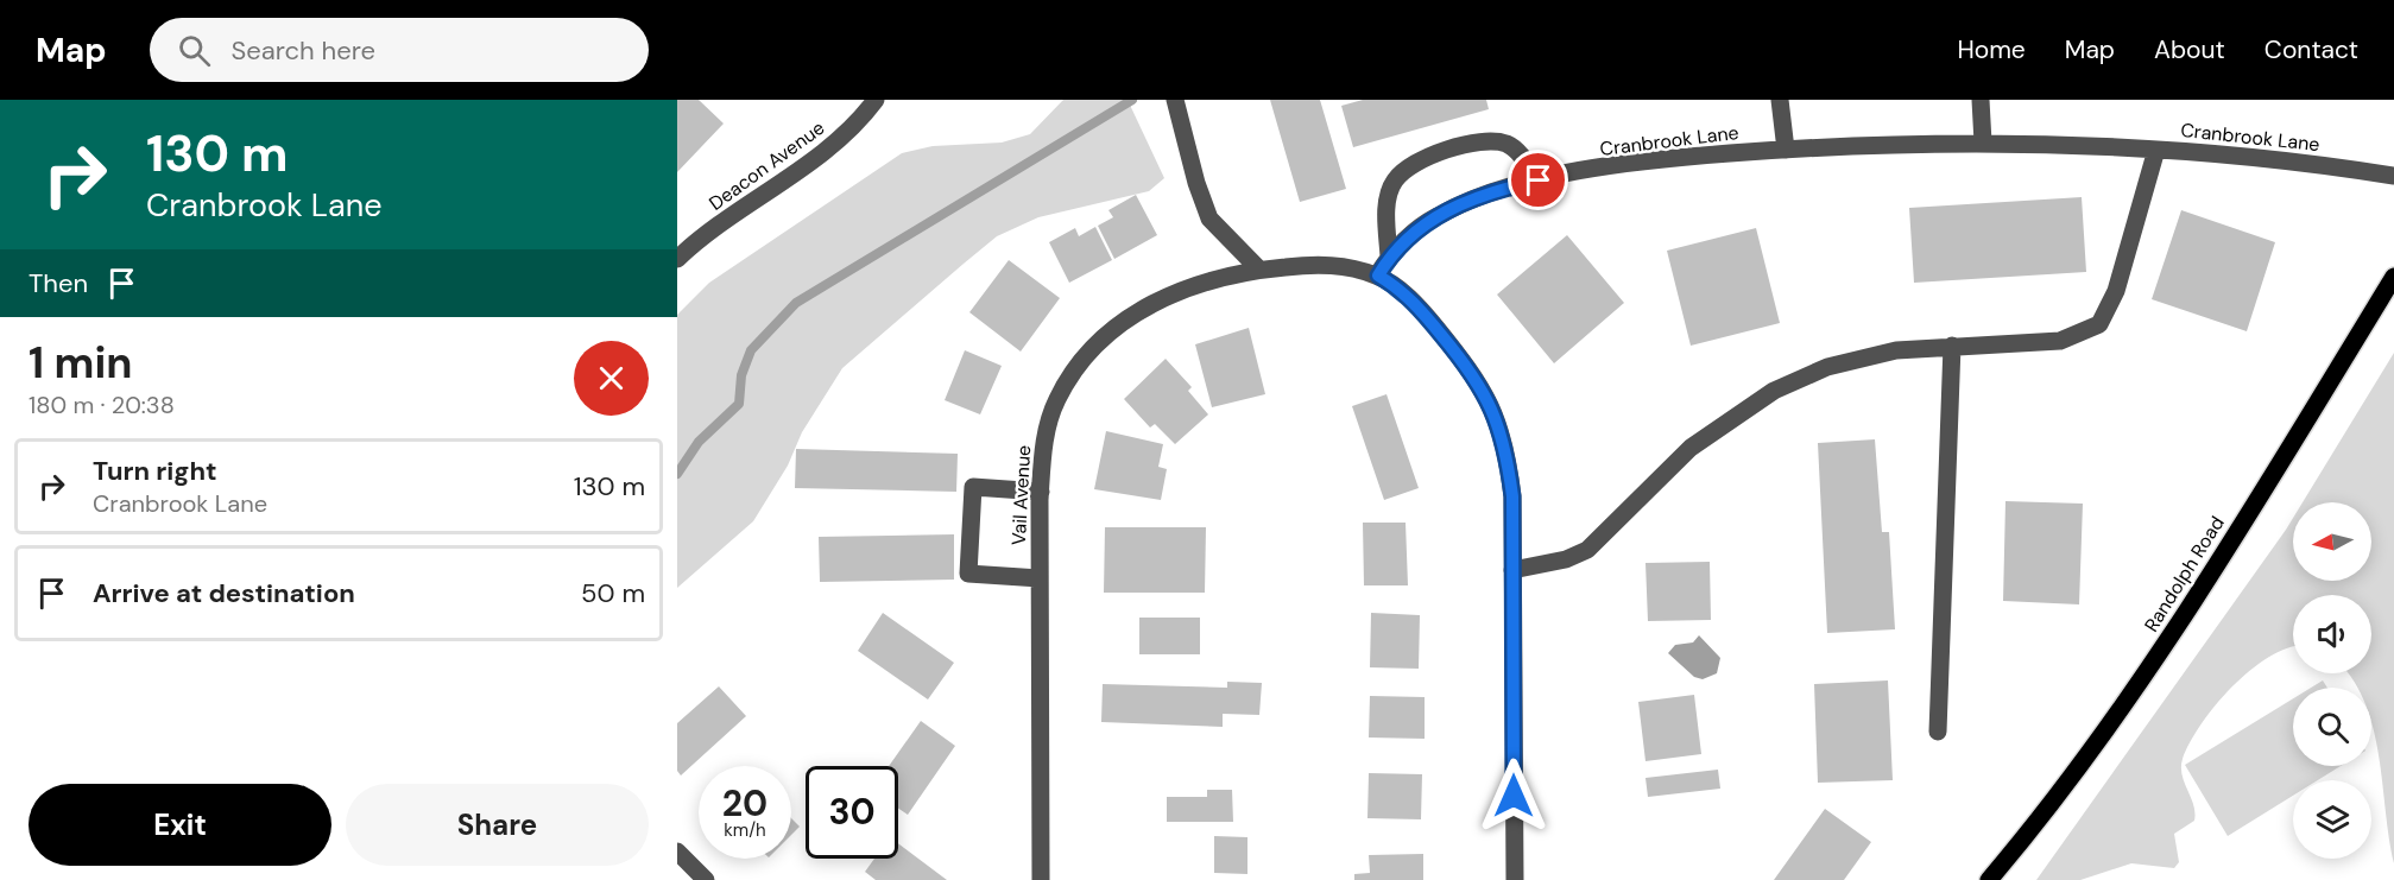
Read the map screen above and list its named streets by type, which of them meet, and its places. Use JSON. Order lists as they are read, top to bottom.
{
  "streets": {
    "main road": ["Randolph Road"],
    "street": ["Cranbrook Lane", "Deacon Avenue", "Vail Avenue"]
  },
  "crossings": [
    ["Cranbrook Lane", "Vail Avenue"]
  ],
  "north": "left",
  "page": {
    "header": "Map",
    "search": "Search here",
    "nav": [
      "Home",
      "Map",
      "About",
      "Contact"
    ],
    "turn": ["130 m", "Cranbrook Lane"],
    "then": "Then",
    "heading": ["1 min", "180 m · 20:38"],
    "list": [
      {
        "name": "Turn right",
        "note": "Cranbrook Lane",
        "value": "130 m"
      },
      {
        "name": "Arrive at destination",
        "value": "50 m"
      }
    ],
    "speed": "20 km/h",
    "limit": "30",
    "buttons": ["Exit", "Share"]
  }
}
